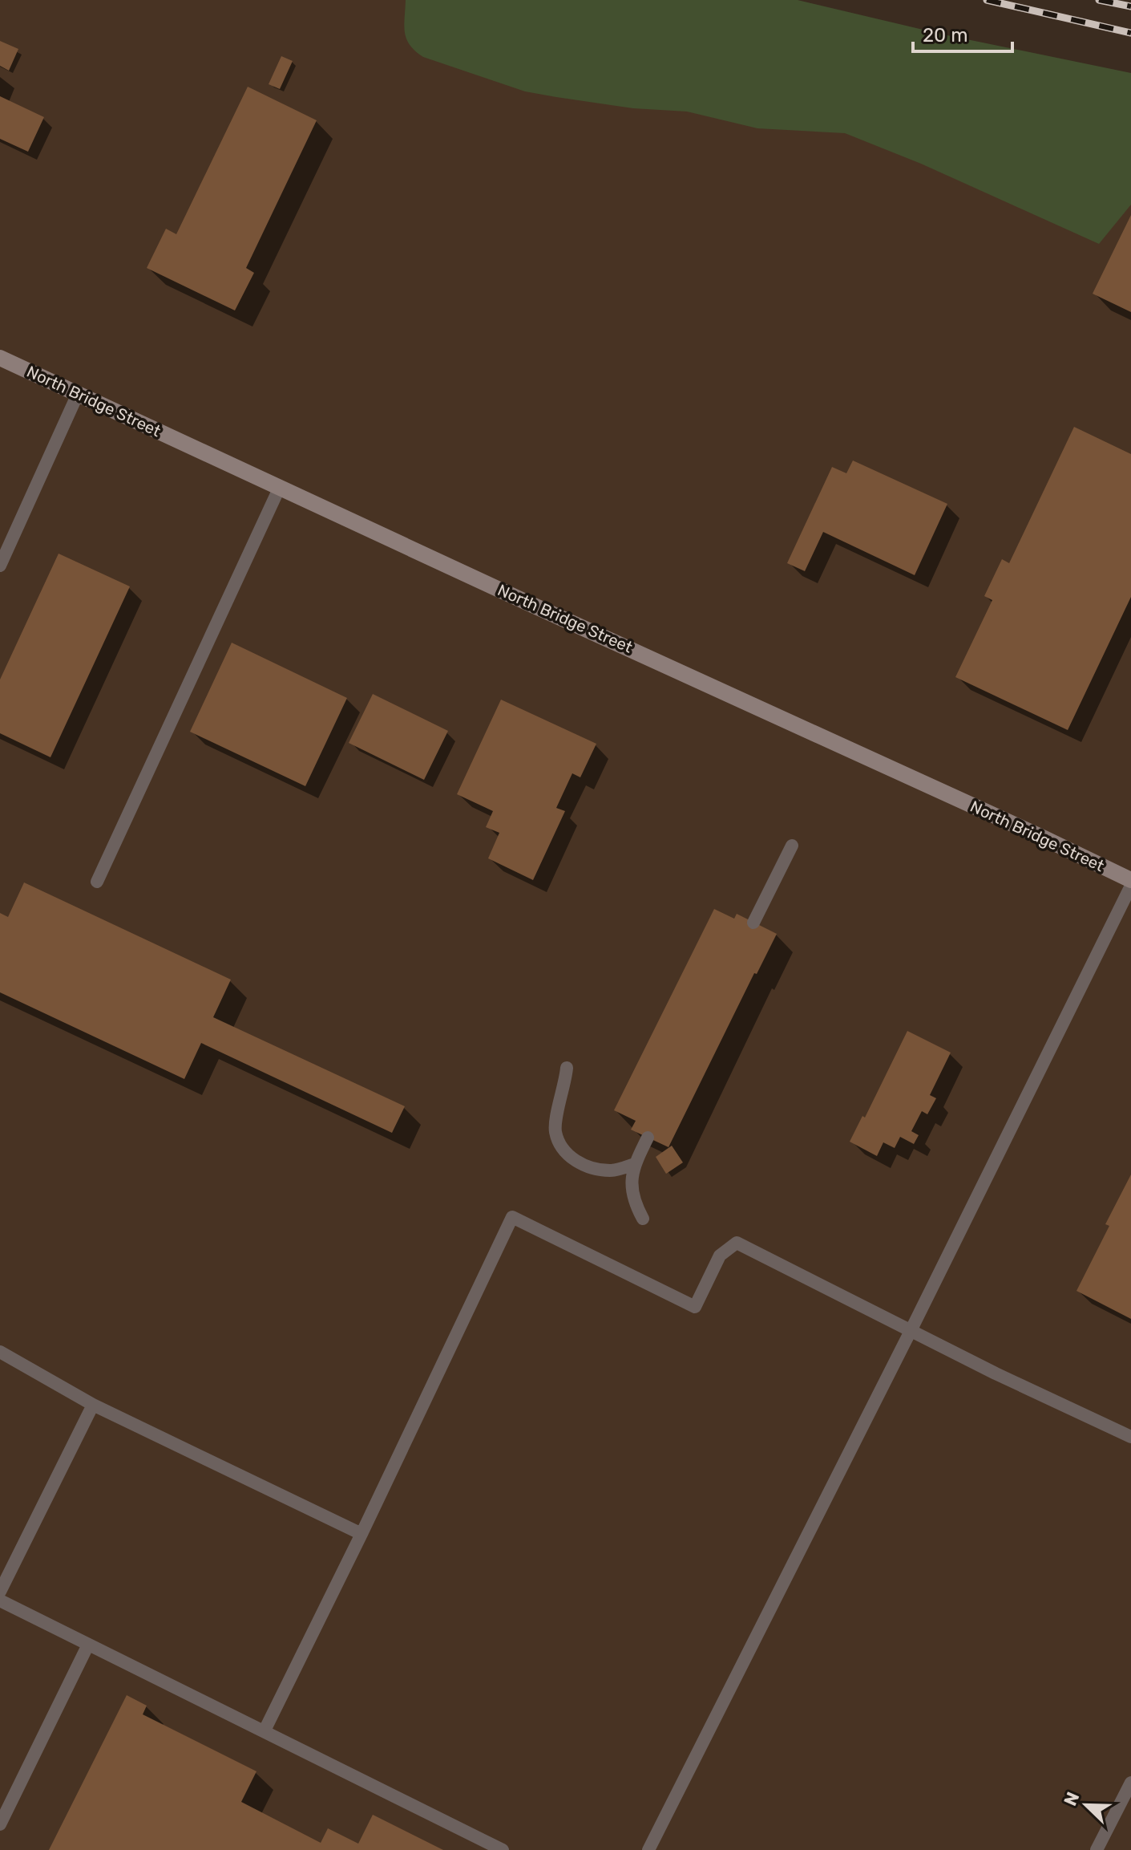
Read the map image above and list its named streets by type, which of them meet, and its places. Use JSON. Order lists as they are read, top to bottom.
{
  "streets": {
    "main road": ["North Bridge Street"]
  },
  "scale_bar": "20 m",
  "north": "top left"
}
